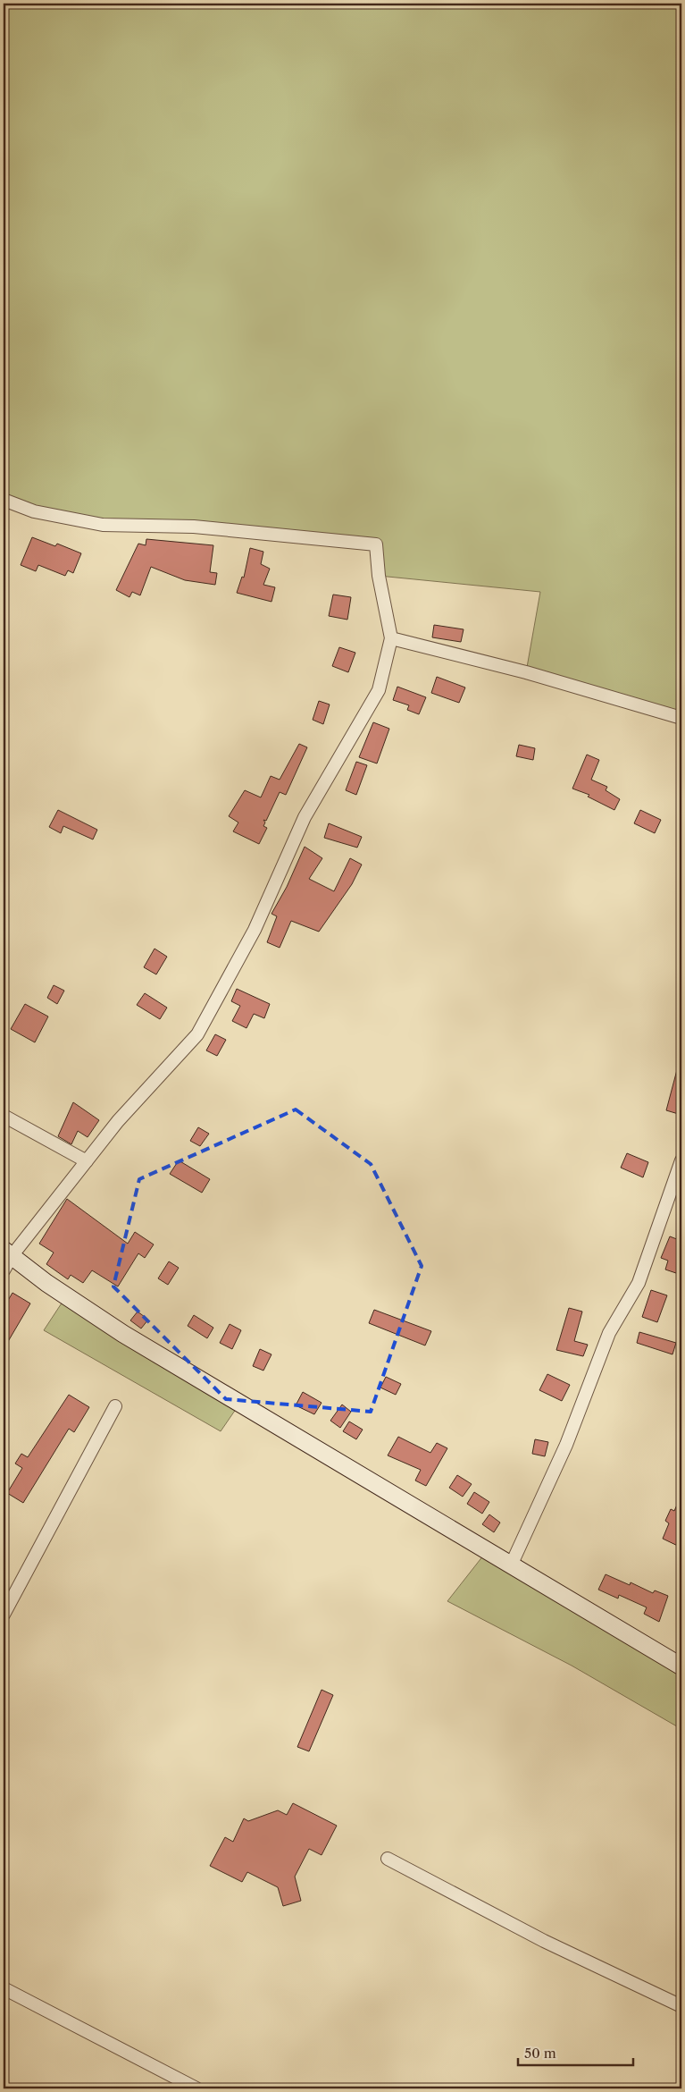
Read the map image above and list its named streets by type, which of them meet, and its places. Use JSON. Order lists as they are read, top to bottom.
{
  "scale_bar": "50 m"
}
